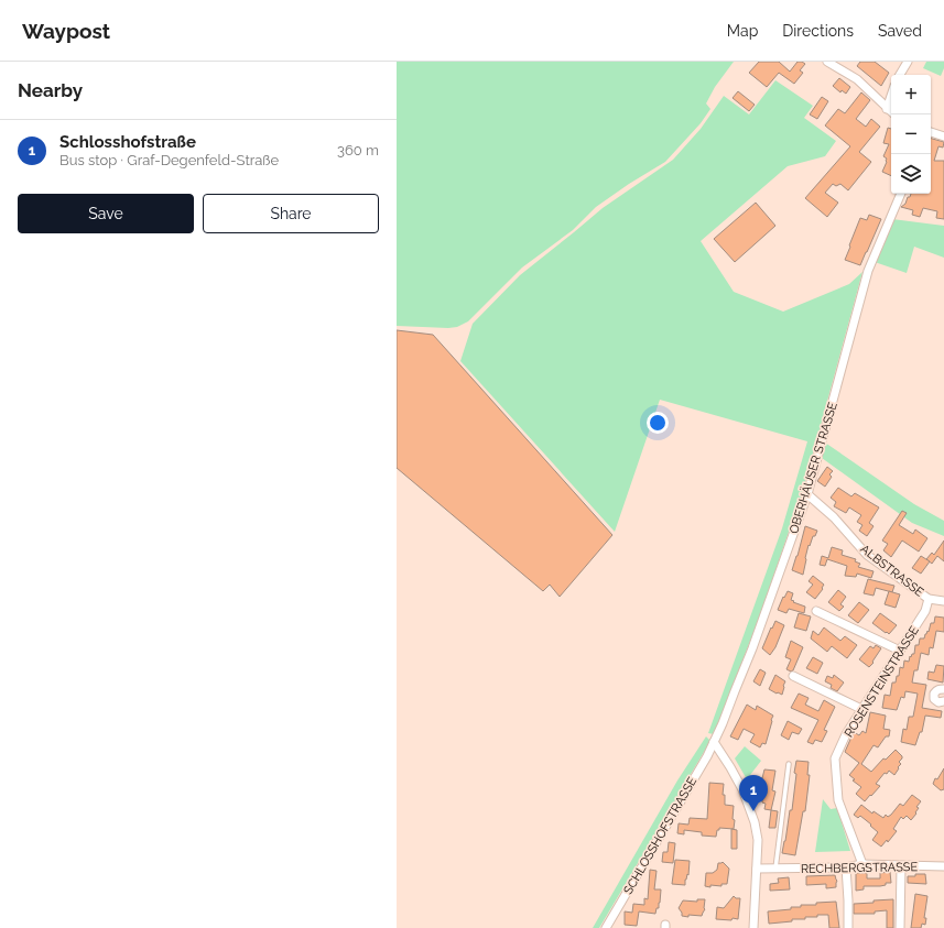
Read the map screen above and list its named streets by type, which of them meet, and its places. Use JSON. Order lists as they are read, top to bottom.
{
  "streets": {
    "street": [
      "OBERHÄUSER STRASSE",
      "ALBSTRASSE",
      "ROSENSTEINSTRASSE",
      "SCHLOSSHOFSTRASSE",
      "RECHBERGSTRASSE"
    ]
  },
  "crossings": [
    ["OBERHÄUSER STRASSE", "ALBSTRASSE"],
    ["OBERHÄUSER STRASSE", "SCHLOSSHOFSTRASSE"],
    ["ALBSTRASSE", "ROSENSTEINSTRASSE"],
    ["ROSENSTEINSTRASSE", "RECHBERGSTRASSE"]
  ],
  "page": {
    "header": "Waypost",
    "nav": ["Map", "Directions", "Saved"],
    "heading": "Nearby",
    "map_buttons": ["+", "−"],
    "list": [
      {
        "mark": "1",
        "name": "Schlosshofstraße",
        "note": "Bus stop · Graf-Degenfeld-Straße",
        "value": "360 m"
      }
    ],
    "buttons": ["Save", "Share"],
    "pins": "1"
  }
}
